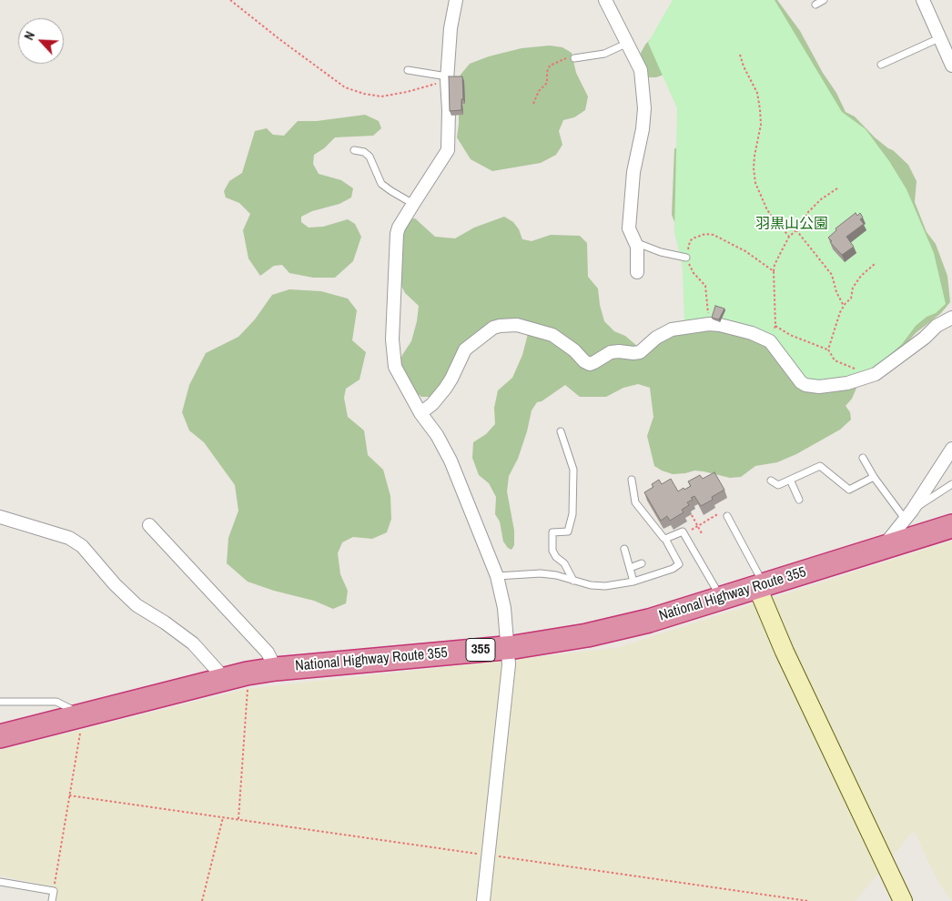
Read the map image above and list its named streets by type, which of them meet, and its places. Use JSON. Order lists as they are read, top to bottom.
{
  "streets": {
    "highway": ["National Highway Route 355", "355"]
  },
  "parks": ["羽黒山公園"],
  "north": "top left"
}
